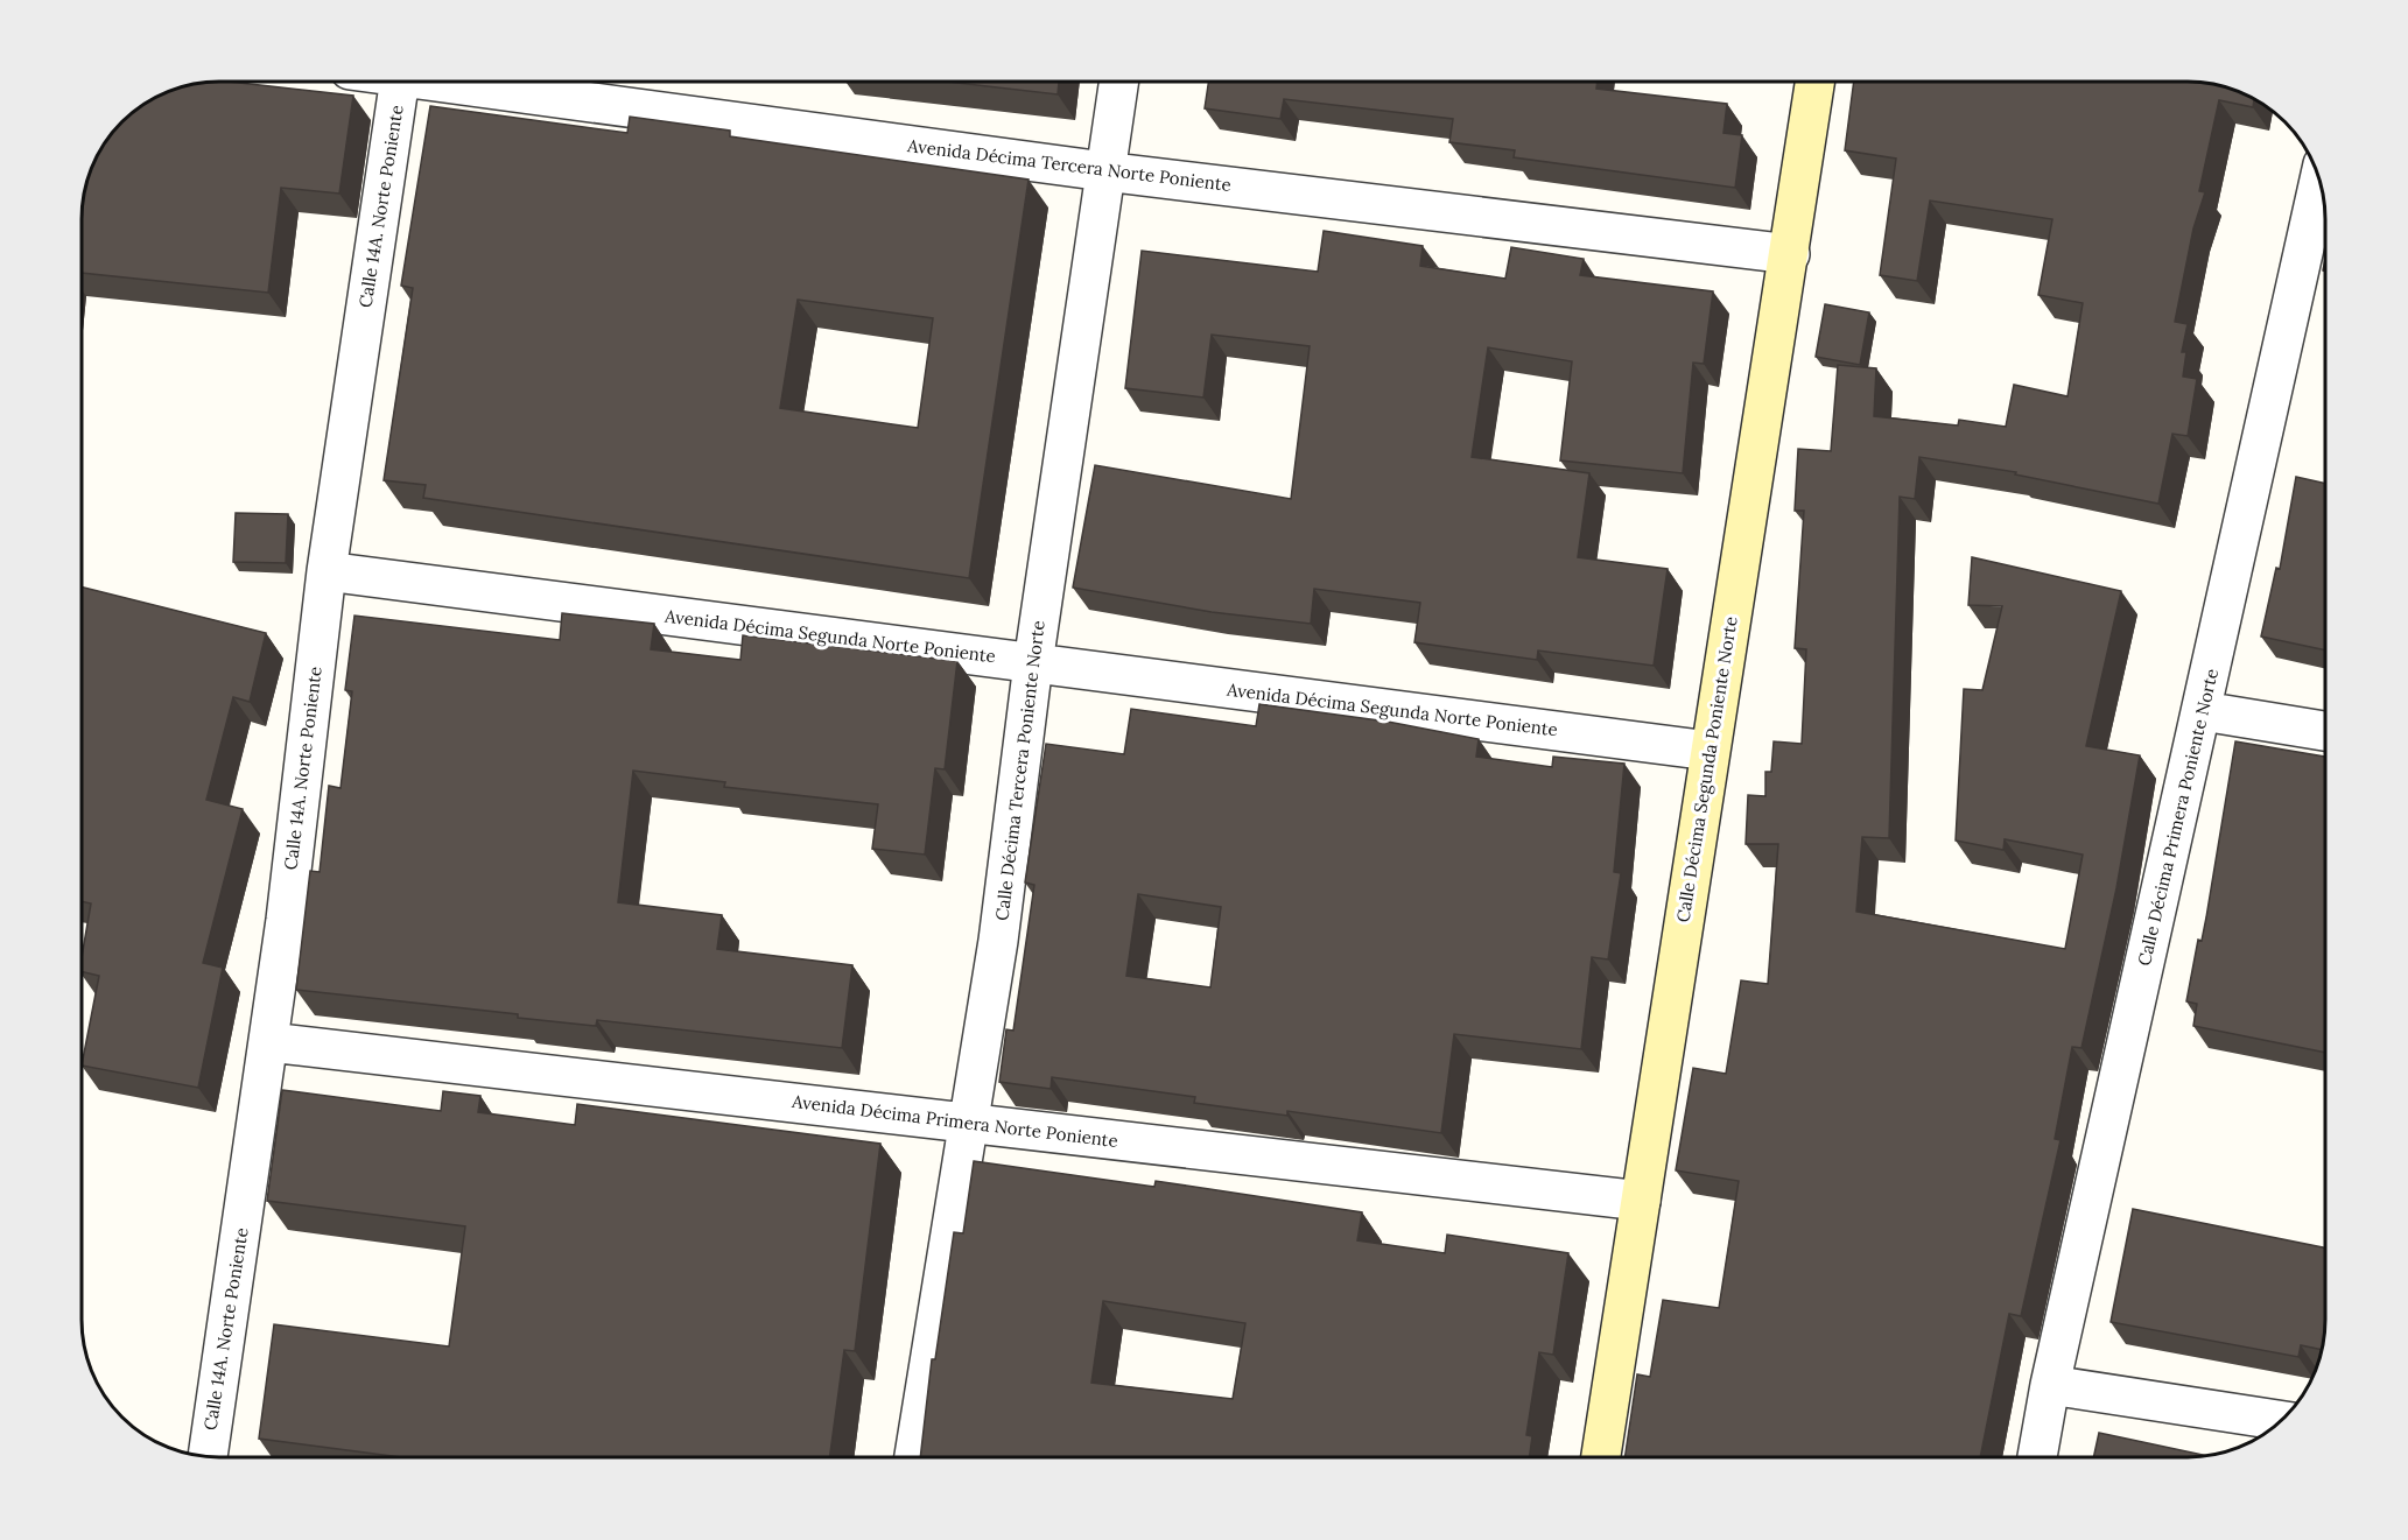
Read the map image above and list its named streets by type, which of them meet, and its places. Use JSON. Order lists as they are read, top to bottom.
{
  "streets": {
    "street": [
      "Avenida Décima Tercera Norte Poniente",
      "Calle 14A. Norte Poniente",
      "Avenida Décima Segunda Norte Poniente",
      "Calle Décima Segunda Poniente Norte",
      "Calle Décima Tercera Poniente Norte",
      "Calle Décima Primera Poniente Norte",
      "Avenida Décima Primera Norte Poniente"
    ]
  },
  "crossings": [
    ["Avenida Décima Tercera Norte Poniente", "Calle Décima Segunda Poniente Norte"],
    ["Avenida Décima Tercera Norte Poniente", "Calle Décima Tercera Poniente Norte"],
    ["Calle 14A. Norte Poniente", "Avenida Décima Segunda Norte Poniente"],
    ["Calle 14A. Norte Poniente", "Avenida Décima Primera Norte Poniente"],
    ["Avenida Décima Segunda Norte Poniente", "Calle Décima Segunda Poniente Norte"],
    ["Avenida Décima Segunda Norte Poniente", "Calle Décima Tercera Poniente Norte"],
    ["Calle Décima Segunda Poniente Norte", "Avenida Décima Primera Norte Poniente"],
    ["Calle Décima Tercera Poniente Norte", "Avenida Décima Primera Norte Poniente"]
  ]
}
